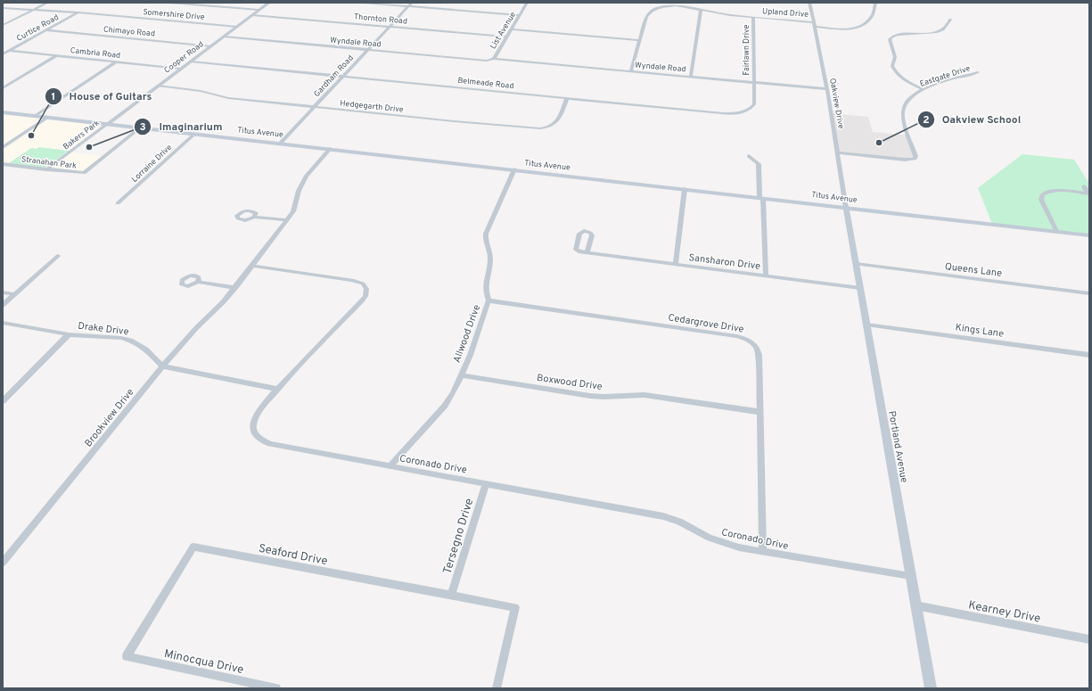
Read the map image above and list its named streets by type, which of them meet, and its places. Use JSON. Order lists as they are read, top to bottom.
{
  "streets": {
    "main road": ["Titus Avenue", "Portland Avenue"],
    "street": [
      "Upland Drive",
      "Somershire Drive",
      "Thornton Road",
      "Curtice Road",
      "List Avenue",
      "Chimayo Road",
      "Wyndale Road",
      "Fairlawn Drive",
      "Cambria Road",
      "Cooper Road",
      "Gardham Road",
      "Eastgate Drive",
      "Belmeade Road",
      "Oakview Drive",
      "Hedgegarth Drive",
      "Bakers Park",
      "Stranahan Park",
      "Lorraine Drive",
      "Sansharon Drive",
      "Queens Lane",
      "Cedargrove Drive",
      "Drake Drive",
      "Kings Lane",
      "Allwood Drive",
      "Boxwood Drive",
      "Brookview Drive",
      "Coronado Drive",
      "Tersegno Drive",
      "Seaford Drive",
      "Kearney Drive",
      "Minocqua Drive"
    ]
  },
  "crossings": [
    ["Upland Drive", "Wyndale Road"],
    ["Upland Drive", "Fairlawn Drive"],
    ["Upland Drive", "Oakview Drive"],
    ["Somershire Drive", "Curtice Road"],
    ["Somershire Drive", "Cooper Road"],
    ["Thornton Road", "List Avenue"],
    ["Thornton Road", "Cooper Road"],
    ["Thornton Road", "Gardham Road"],
    ["Curtice Road", "Chimayo Road"],
    ["Curtice Road", "Cambria Road"],
    ["List Avenue", "Wyndale Road"],
    ["Chimayo Road", "Cooper Road"],
    ["Wyndale Road", "Fairlawn Drive"],
    ["Wyndale Road", "Cooper Road"],
    ["Wyndale Road", "Gardham Road"],
    ["Wyndale Road", "Belmeade Road"],
    ["Wyndale Road", "Oakview Drive"],
    ["Fairlawn Drive", "Belmeade Road"],
    ["Cambria Road", "Cooper Road"],
    ["Cooper Road", "Belmeade Road"],
    ["Cooper Road", "Hedgegarth Drive"],
    ["Cooper Road", "Titus Avenue"],
    ["Cooper Road", "Bakers Park"],
    ["Gardham Road", "Belmeade Road"],
    ["Gardham Road", "Hedgegarth Drive"],
    ["Gardham Road", "Titus Avenue"],
    ["Eastgate Drive", "Oakview Drive"],
    ["Belmeade Road", "Hedgegarth Drive"],
    ["Oakview Drive", "Titus Avenue"],
    ["Oakview Drive", "Portland Avenue"],
    ["Titus Avenue", "Bakers Park"],
    ["Titus Avenue", "Stranahan Park"],
    ["Titus Avenue", "Lorraine Drive"],
    ["Titus Avenue", "Allwood Drive"],
    ["Titus Avenue", "Brookview Drive"],
    ["Titus Avenue", "Portland Avenue"],
    ["Bakers Park", "Stranahan Park"],
    ["Sansharon Drive", "Portland Avenue"],
    ["Queens Lane", "Portland Avenue"],
    ["Cedargrove Drive", "Allwood Drive"],
    ["Cedargrove Drive", "Boxwood Drive"],
    ["Cedargrove Drive", "Coronado Drive"],
    ["Drake Drive", "Brookview Drive"],
    ["Kings Lane", "Portland Avenue"],
    ["Allwood Drive", "Boxwood Drive"],
    ["Allwood Drive", "Coronado Drive"],
    ["Brookview Drive", "Coronado Drive"],
    ["Portland Avenue", "Coronado Drive"],
    ["Portland Avenue", "Kearney Drive"],
    ["Coronado Drive", "Tersegno Drive"],
    ["Tersegno Drive", "Seaford Drive"],
    ["Seaford Drive", "Minocqua Drive"]
  ],
  "places": ["House of Guitars", "Oakview School", "Imaginarium"]
}
